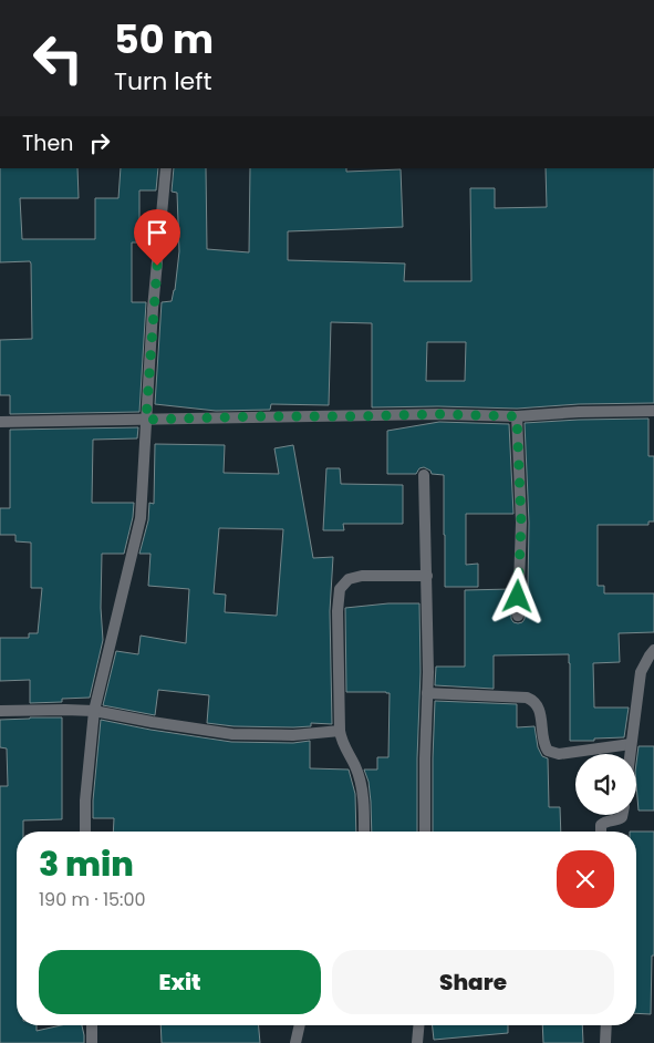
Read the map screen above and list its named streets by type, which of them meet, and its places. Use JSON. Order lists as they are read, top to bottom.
{
  "page": {
    "turn": ["50 m", "Turn left"],
    "then": "Then",
    "heading": ["3 min", "190 m · 15:00"],
    "buttons": ["Exit", "Share"]
  }
}
